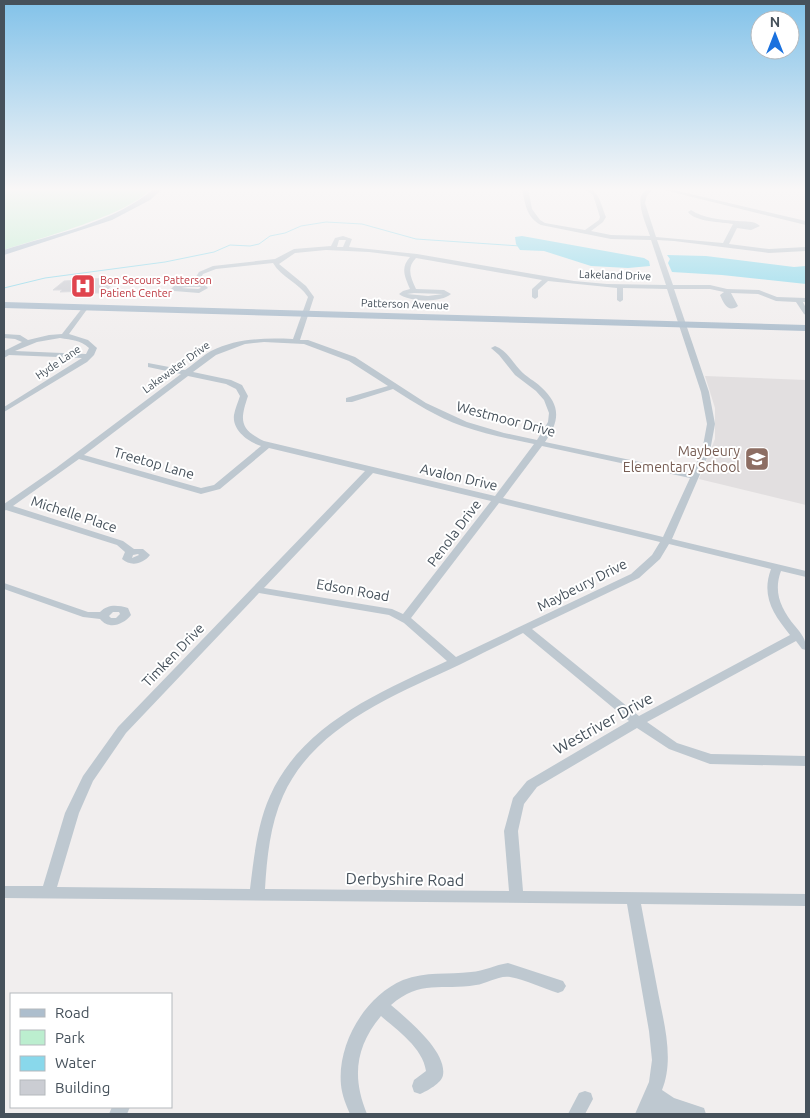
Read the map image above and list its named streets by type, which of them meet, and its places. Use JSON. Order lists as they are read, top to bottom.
{
  "streets": {
    "main road": ["Patterson Avenue"],
    "street": [
      "Lakeland Drive",
      "Hyde Lane",
      "Lakewater Drive",
      "Westmoor Drive",
      "Treetop Lane",
      "Avalon Drive",
      "Michelle Place",
      "Penola Drive",
      "Maybeury Drive",
      "Edson Road",
      "Timken Drive",
      "Westriver Drive",
      "Derbyshire Road"
    ]
  },
  "crossings": [
    ["Lakeland Drive", "Maybeury Drive"],
    ["Patterson Avenue", "Maybeury Drive"],
    ["Lakewater Drive", "Westmoor Drive"],
    ["Lakewater Drive", "Treetop Lane"],
    ["Lakewater Drive", "Avalon Drive"],
    ["Lakewater Drive", "Michelle Place"],
    ["Westmoor Drive", "Penola Drive"],
    ["Westmoor Drive", "Maybeury Drive"],
    ["Treetop Lane", "Avalon Drive"],
    ["Avalon Drive", "Penola Drive"],
    ["Avalon Drive", "Maybeury Drive"],
    ["Avalon Drive", "Timken Drive"],
    ["Penola Drive", "Edson Road"],
    ["Maybeury Drive", "Edson Road"],
    ["Maybeury Drive", "Derbyshire Road"],
    ["Edson Road", "Timken Drive"],
    ["Timken Drive", "Derbyshire Road"],
    ["Westriver Drive", "Derbyshire Road"]
  ],
  "places": {
    "hospital": ["Bon Secours Patterson Patient Center"],
    "school or university": ["Maybeury Elementary School"]
  },
  "legend": [
    "Road",
    "Park",
    "Water",
    "Building"
  ],
  "north": "top"
}
